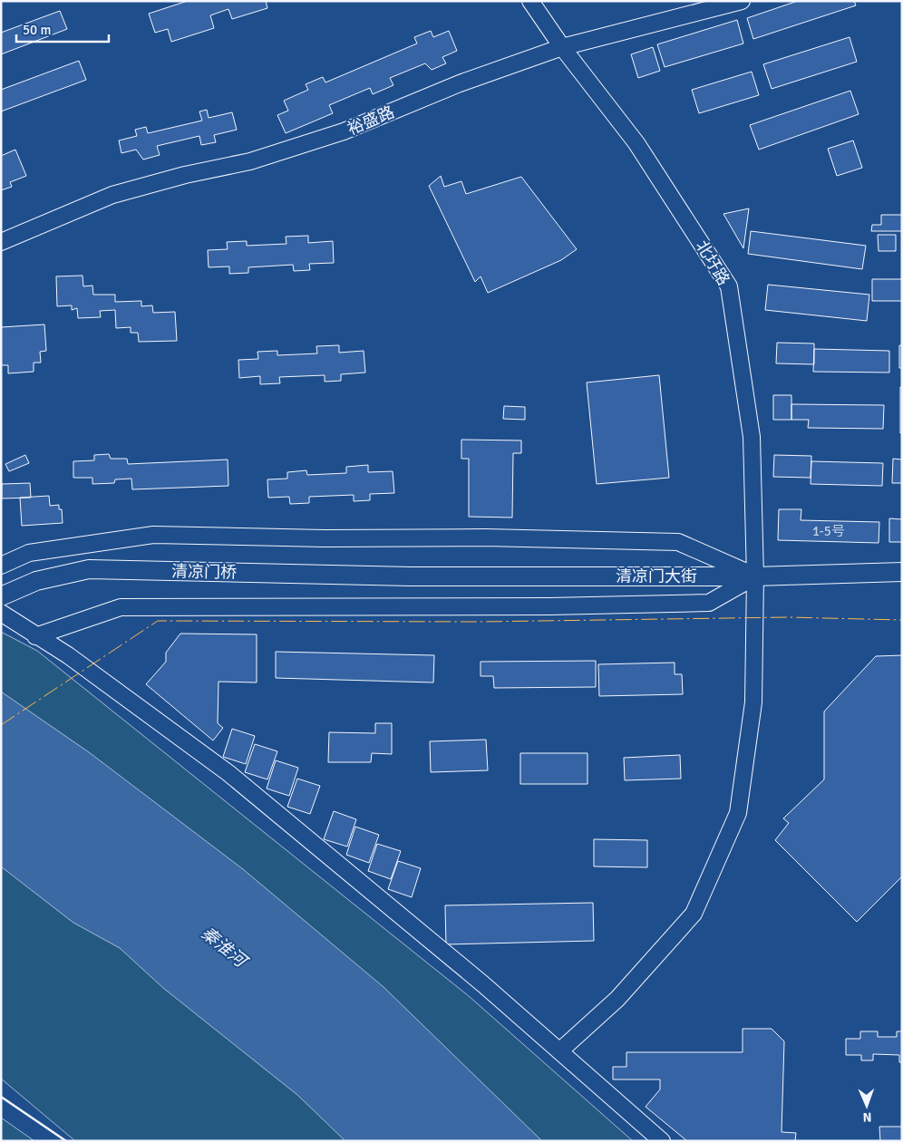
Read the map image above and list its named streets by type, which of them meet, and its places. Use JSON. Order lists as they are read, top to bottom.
{
  "streets": {
    "main road": ["清凉门桥", "清凉门大街"],
    "street": ["裕盛路", "北圩路"]
  },
  "crossings": [
    ["裕盛路", "北圩路"],
    ["北圩路", "清凉门大街"],
    ["清凉门桥", "清凉门大街"]
  ],
  "water": ["秦淮河"],
  "house_numbers": ["1-5号"],
  "scale_bar": "50 m",
  "north": "bottom"
}
